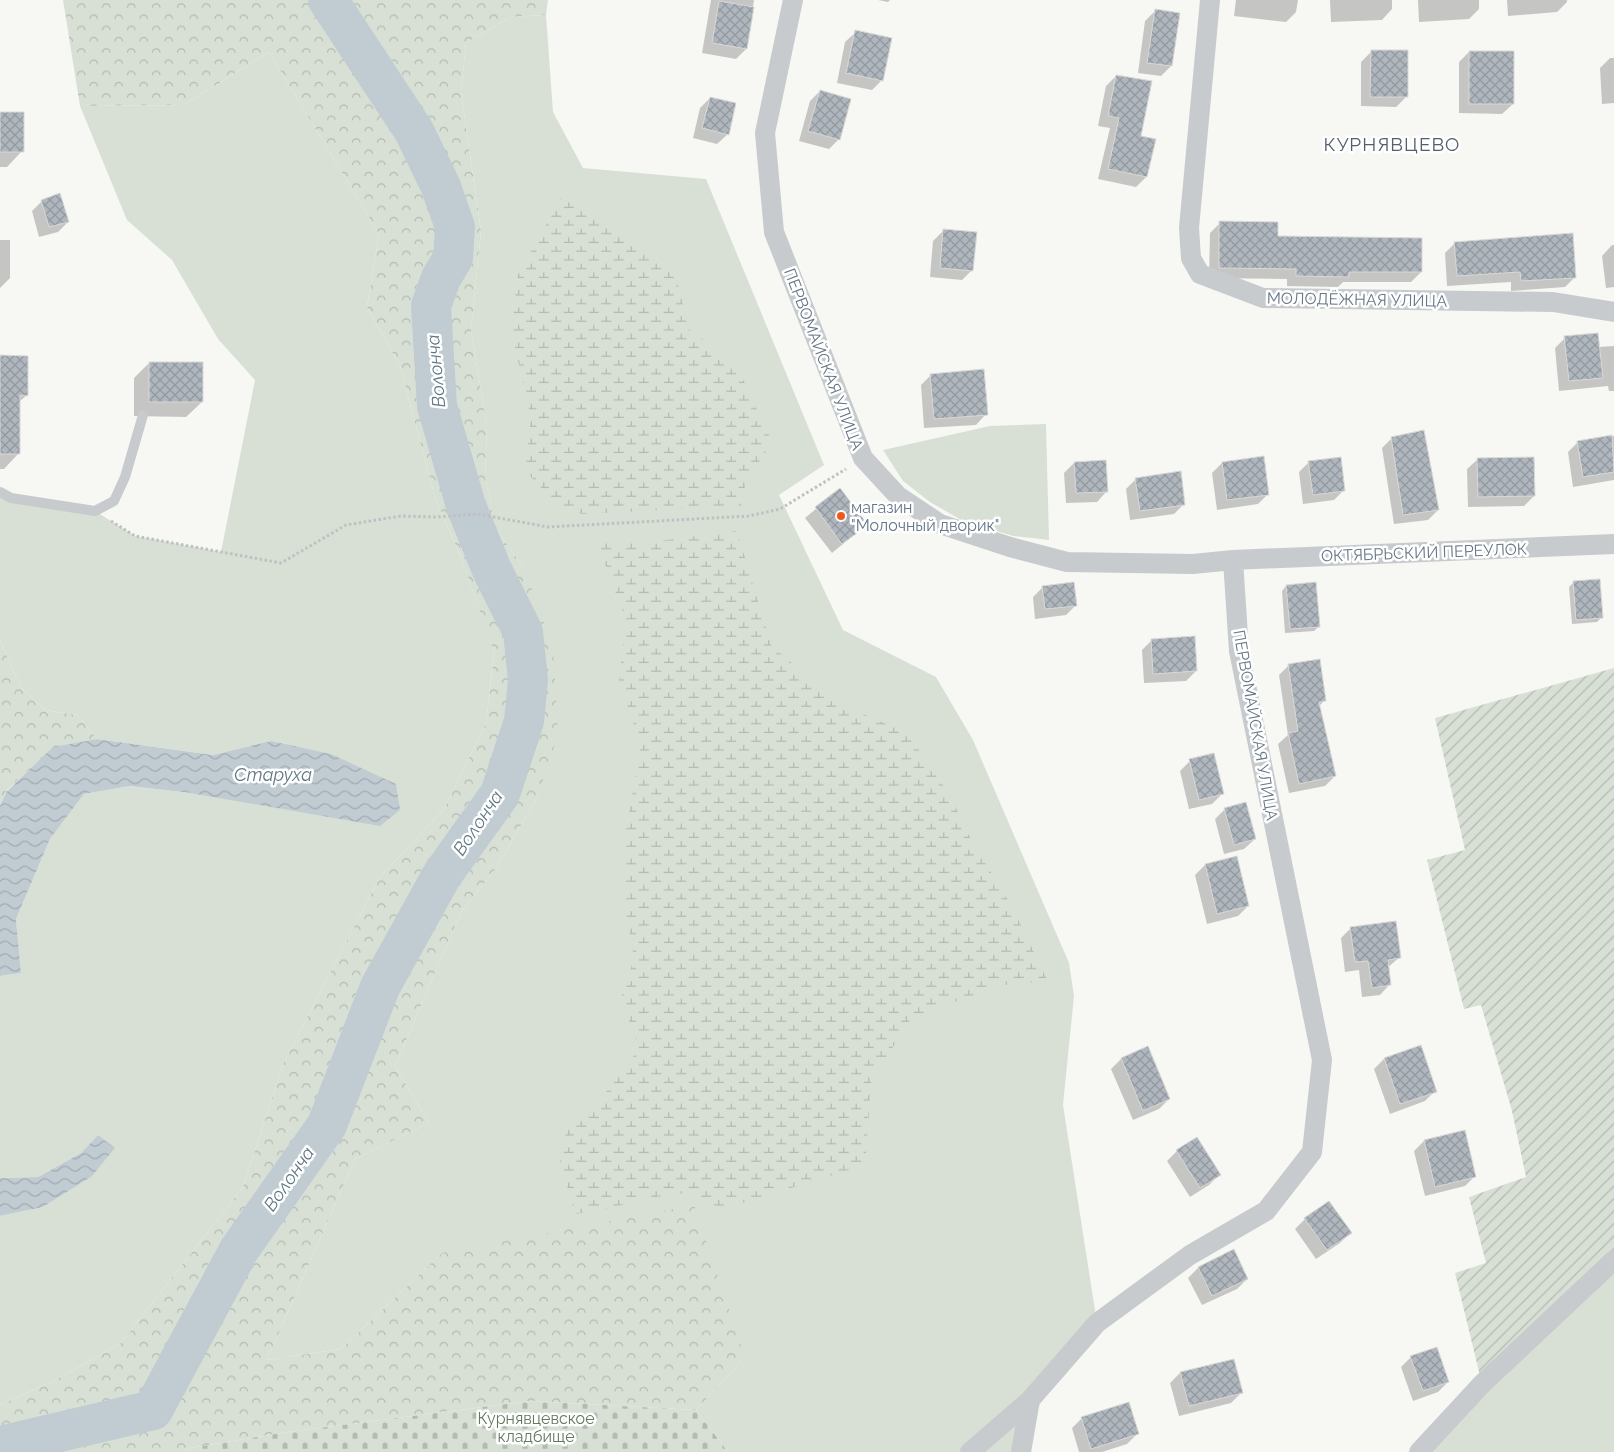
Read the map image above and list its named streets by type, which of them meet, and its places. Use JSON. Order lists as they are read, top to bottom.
{
  "streets": {
    "street": ["МОЛОДЁЖНАЯ УЛИЦА", "ПЕРВОМАЙСКАЯ УЛИЦА", "ОКТЯБРЬСКИЙ ПЕРЕУЛОК"]
  },
  "crossings": [
    ["ПЕРВОМАЙСКАЯ УЛИЦА", "ОКТЯБРЬСКИЙ ПЕРЕУЛОК"]
  ],
  "districts": ["КУРНЯВЦЕВО"],
  "water": ["Волонча", "Старуха"],
  "parks": ["Курнявцевское кладбище"],
  "places": ["магазин \"Молочный дворик\""]
}
